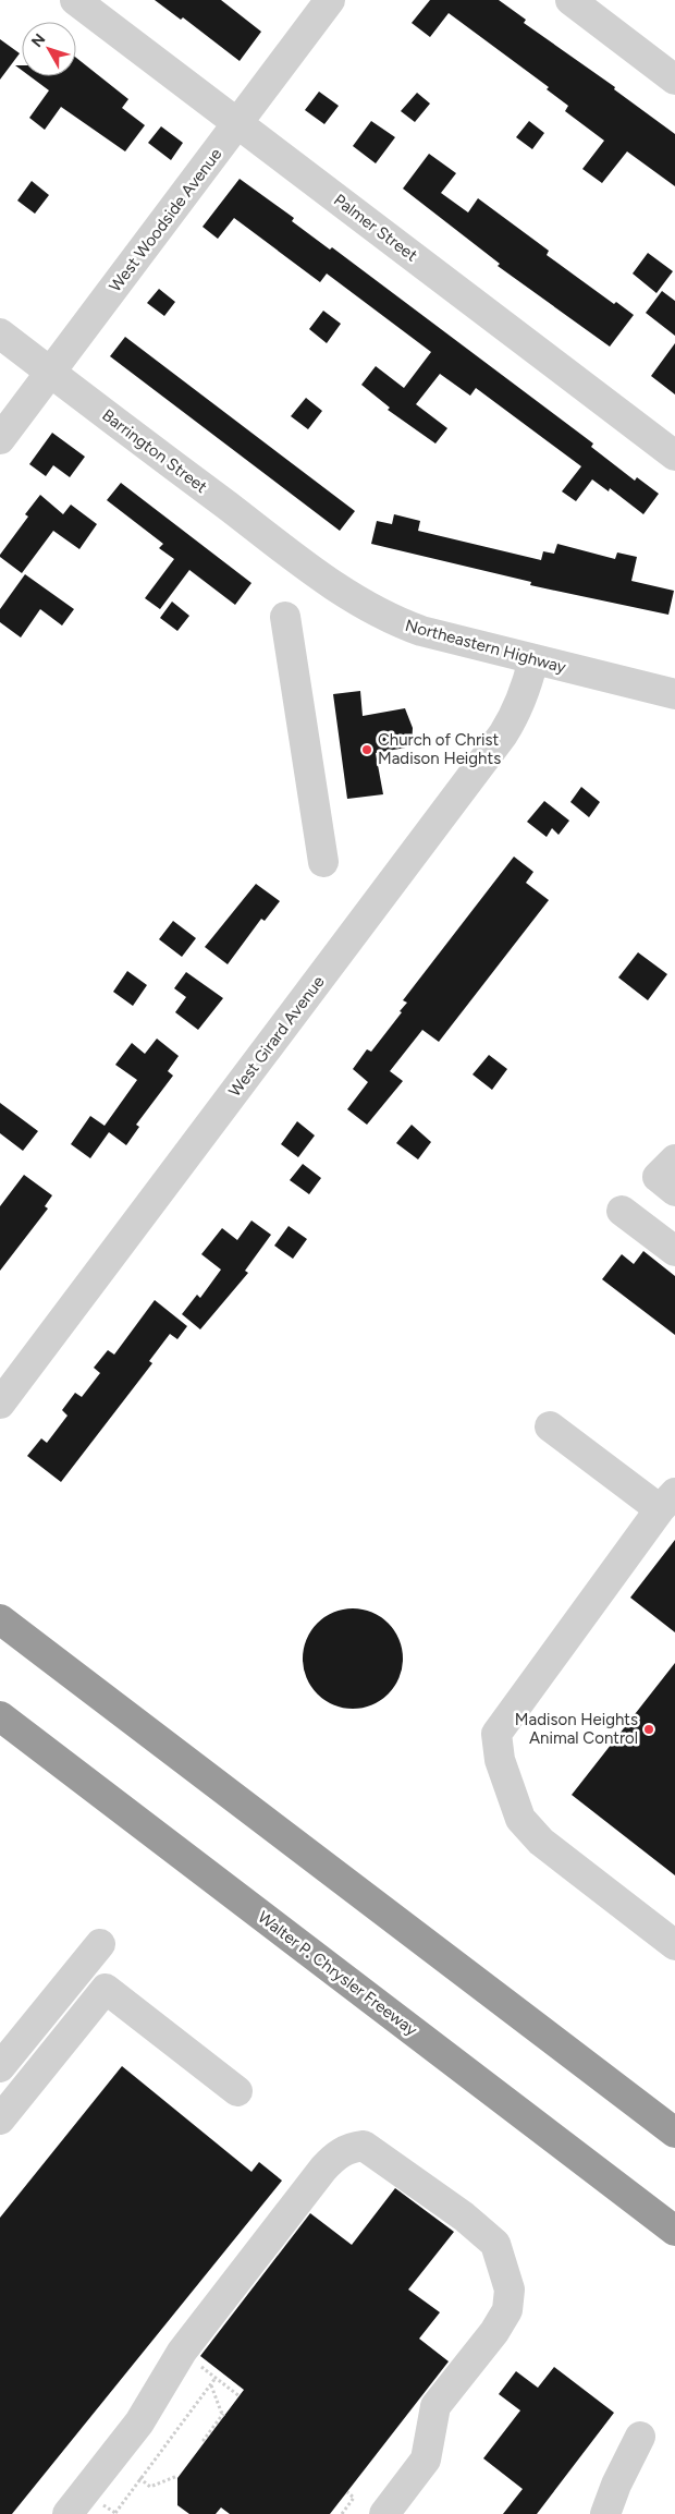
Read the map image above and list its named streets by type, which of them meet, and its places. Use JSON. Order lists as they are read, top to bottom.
{
  "streets": {
    "highway": ["Walter P. Chrysler Freeway"],
    "street": [
      "West Woodside Avenue",
      "Palmer Street",
      "Barrington Street",
      "Northeastern Highway",
      "West Girard Avenue"
    ]
  },
  "crossings": [
    ["West Woodside Avenue", "Palmer Street"],
    ["West Woodside Avenue", "Barrington Street"],
    ["Barrington Street", "Northeastern Highway"],
    ["Northeastern Highway", "West Girard Avenue"]
  ],
  "places": ["Church of Christ Madison Heights", "Madison Heights Animal Control"],
  "north": "top left"
}
